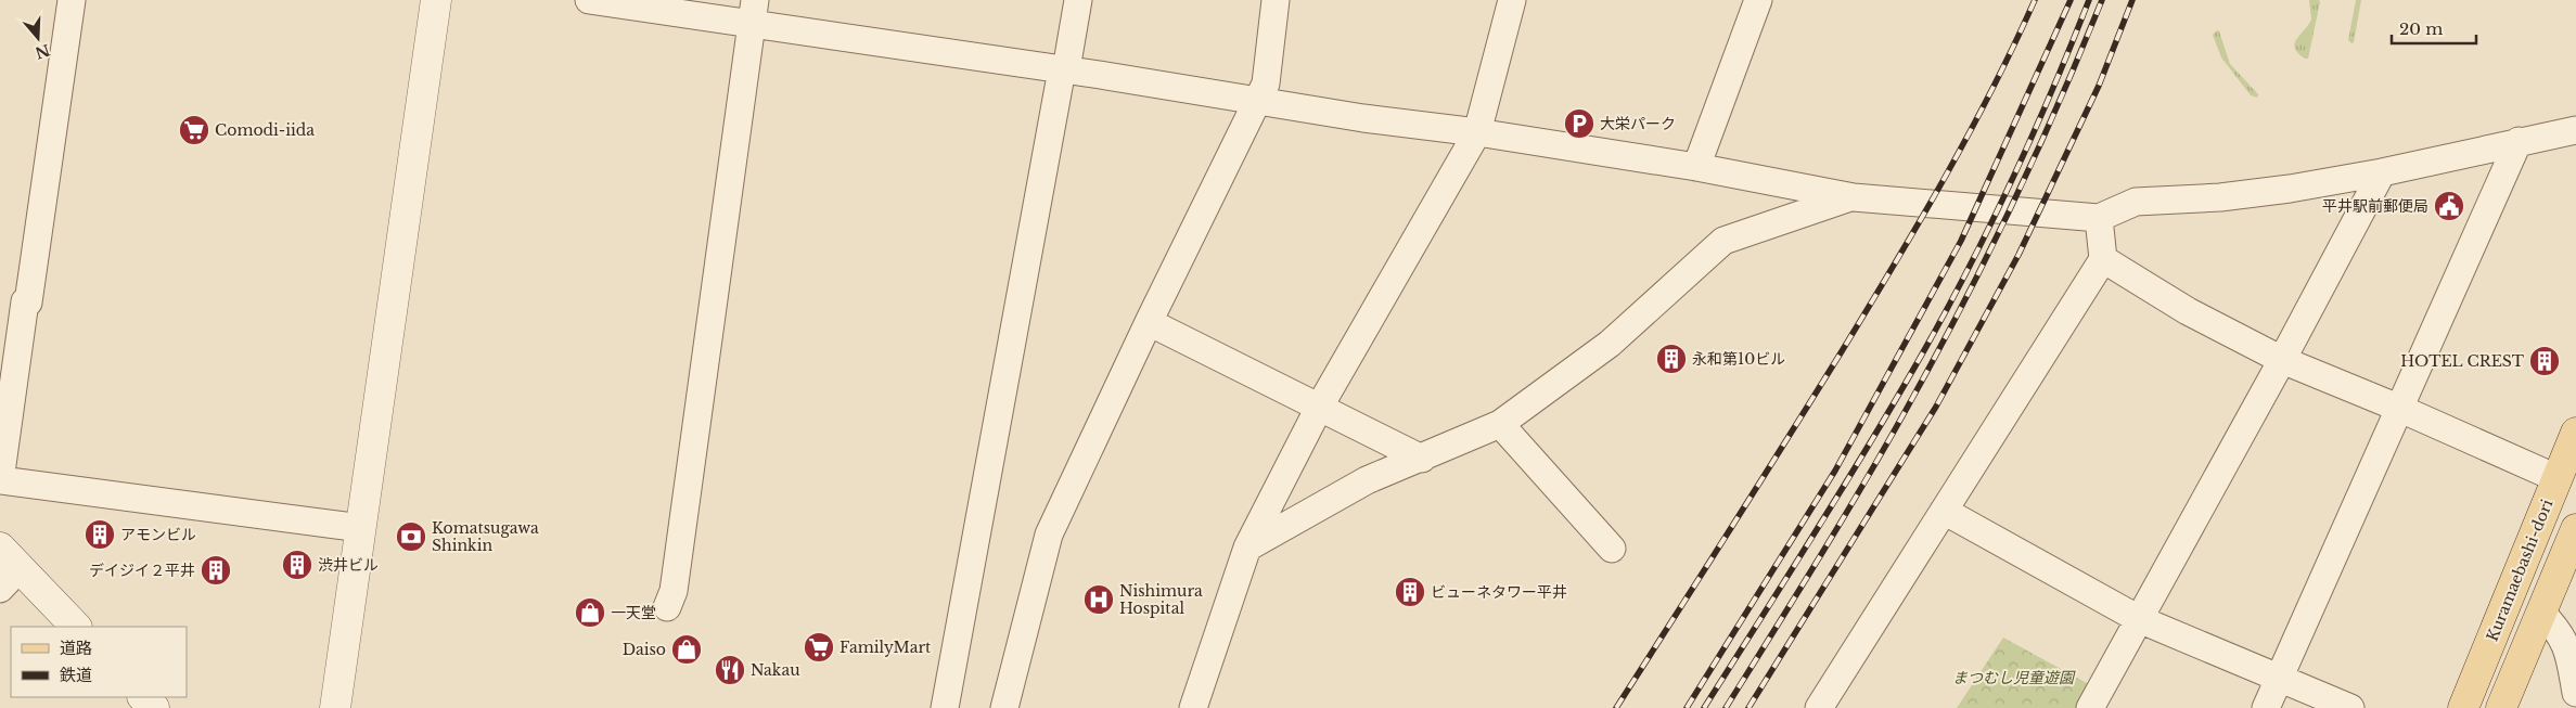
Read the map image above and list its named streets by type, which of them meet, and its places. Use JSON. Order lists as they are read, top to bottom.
{
  "streets": {
    "main road": ["Kuramaebashi-dori"]
  },
  "parks": ["まつむし児童遊園"],
  "places": {
    "parking": ["大栄パーク"],
    "supermarket": ["Comodi-iida", "FamilyMart"],
    "public building": ["平井駅前郵便局"],
    "building": [
      "永和第10ビル",
      "HOTEL CREST",
      "アモンビル",
      "渋井ビル",
      "デイジイ２平井",
      "ビューネタワー平井"
    ],
    "bank": ["Komatsugawa Shinkin"],
    "hospital": ["Nishimura Hospital"],
    "shop": ["一天堂", "Daiso"],
    "restaurant": ["Nakau"]
  },
  "legend": ["道路", "鉄道"],
  "scale_bar": "20 m",
  "north": "bottom"
}
